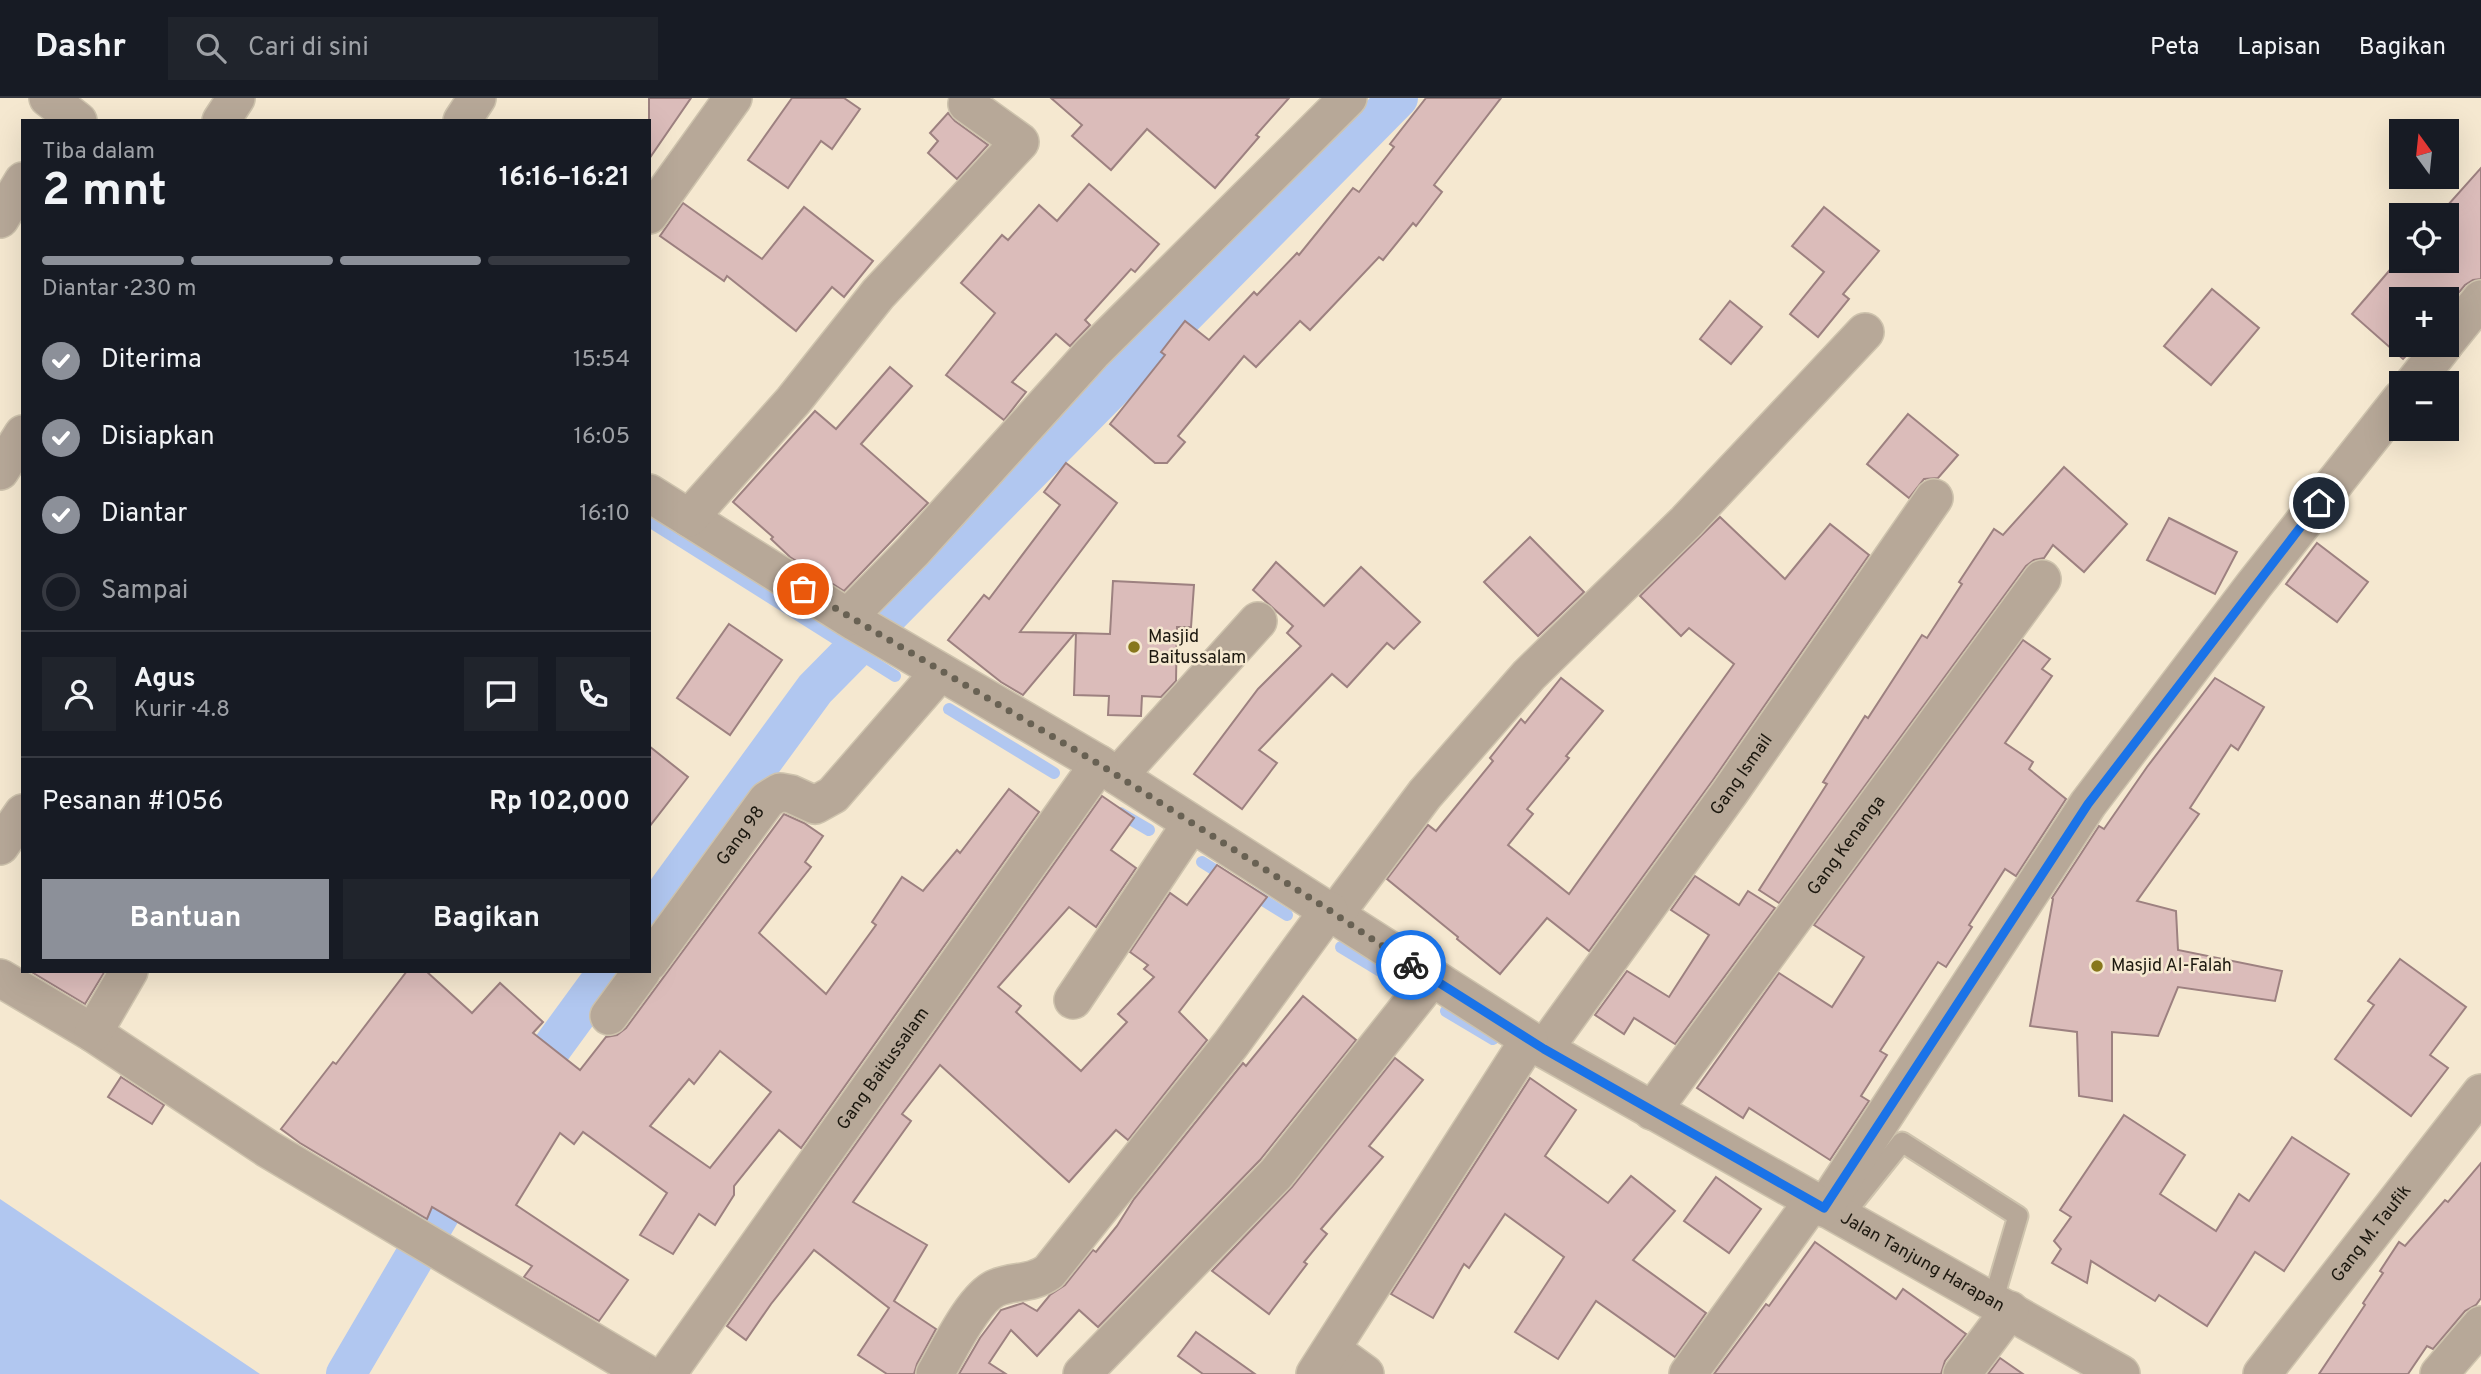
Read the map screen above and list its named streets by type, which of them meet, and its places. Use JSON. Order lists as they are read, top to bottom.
{
  "streets": {
    "street": [
      "Gang Ismail",
      "Gang 98",
      "Gang Kenanga",
      "Gang Baitussalam",
      "Gang M. Taufik",
      "Jalan Tanjung Harapan"
    ]
  },
  "crossings": [
    ["Gang Ismail", "Jalan Tanjung Harapan"],
    ["Gang 98", "Jalan Tanjung Harapan"],
    ["Gang Kenanga", "Jalan Tanjung Harapan"],
    ["Gang Baitussalam", "Jalan Tanjung Harapan"]
  ],
  "places": ["Masjid Baitussalam", "Masjid Al-Falah"],
  "north": "top",
  "page": {
    "header": "Dashr",
    "search": "Cari di sini",
    "nav": ["Peta", "Lapisan", "Bagikan"],
    "map_buttons": ["+", "−"],
    "heading": ["2 mnt", "Tiba dalam", "16:16–16:21"],
    "panel": [
      "Agus",
      "Kurir · 4.8",
      "Pesanan #1056",
      "Rp 102,000"
    ],
    "bar": "Diantar · 230 m",
    "list": [
      ["Diterima", "15:54"],
      ["Disiapkan", "16:05"],
      ["Diantar", "16:10"],
      "Sampai"
    ],
    "buttons": ["Bantuan", "Bagikan"]
  }
}
